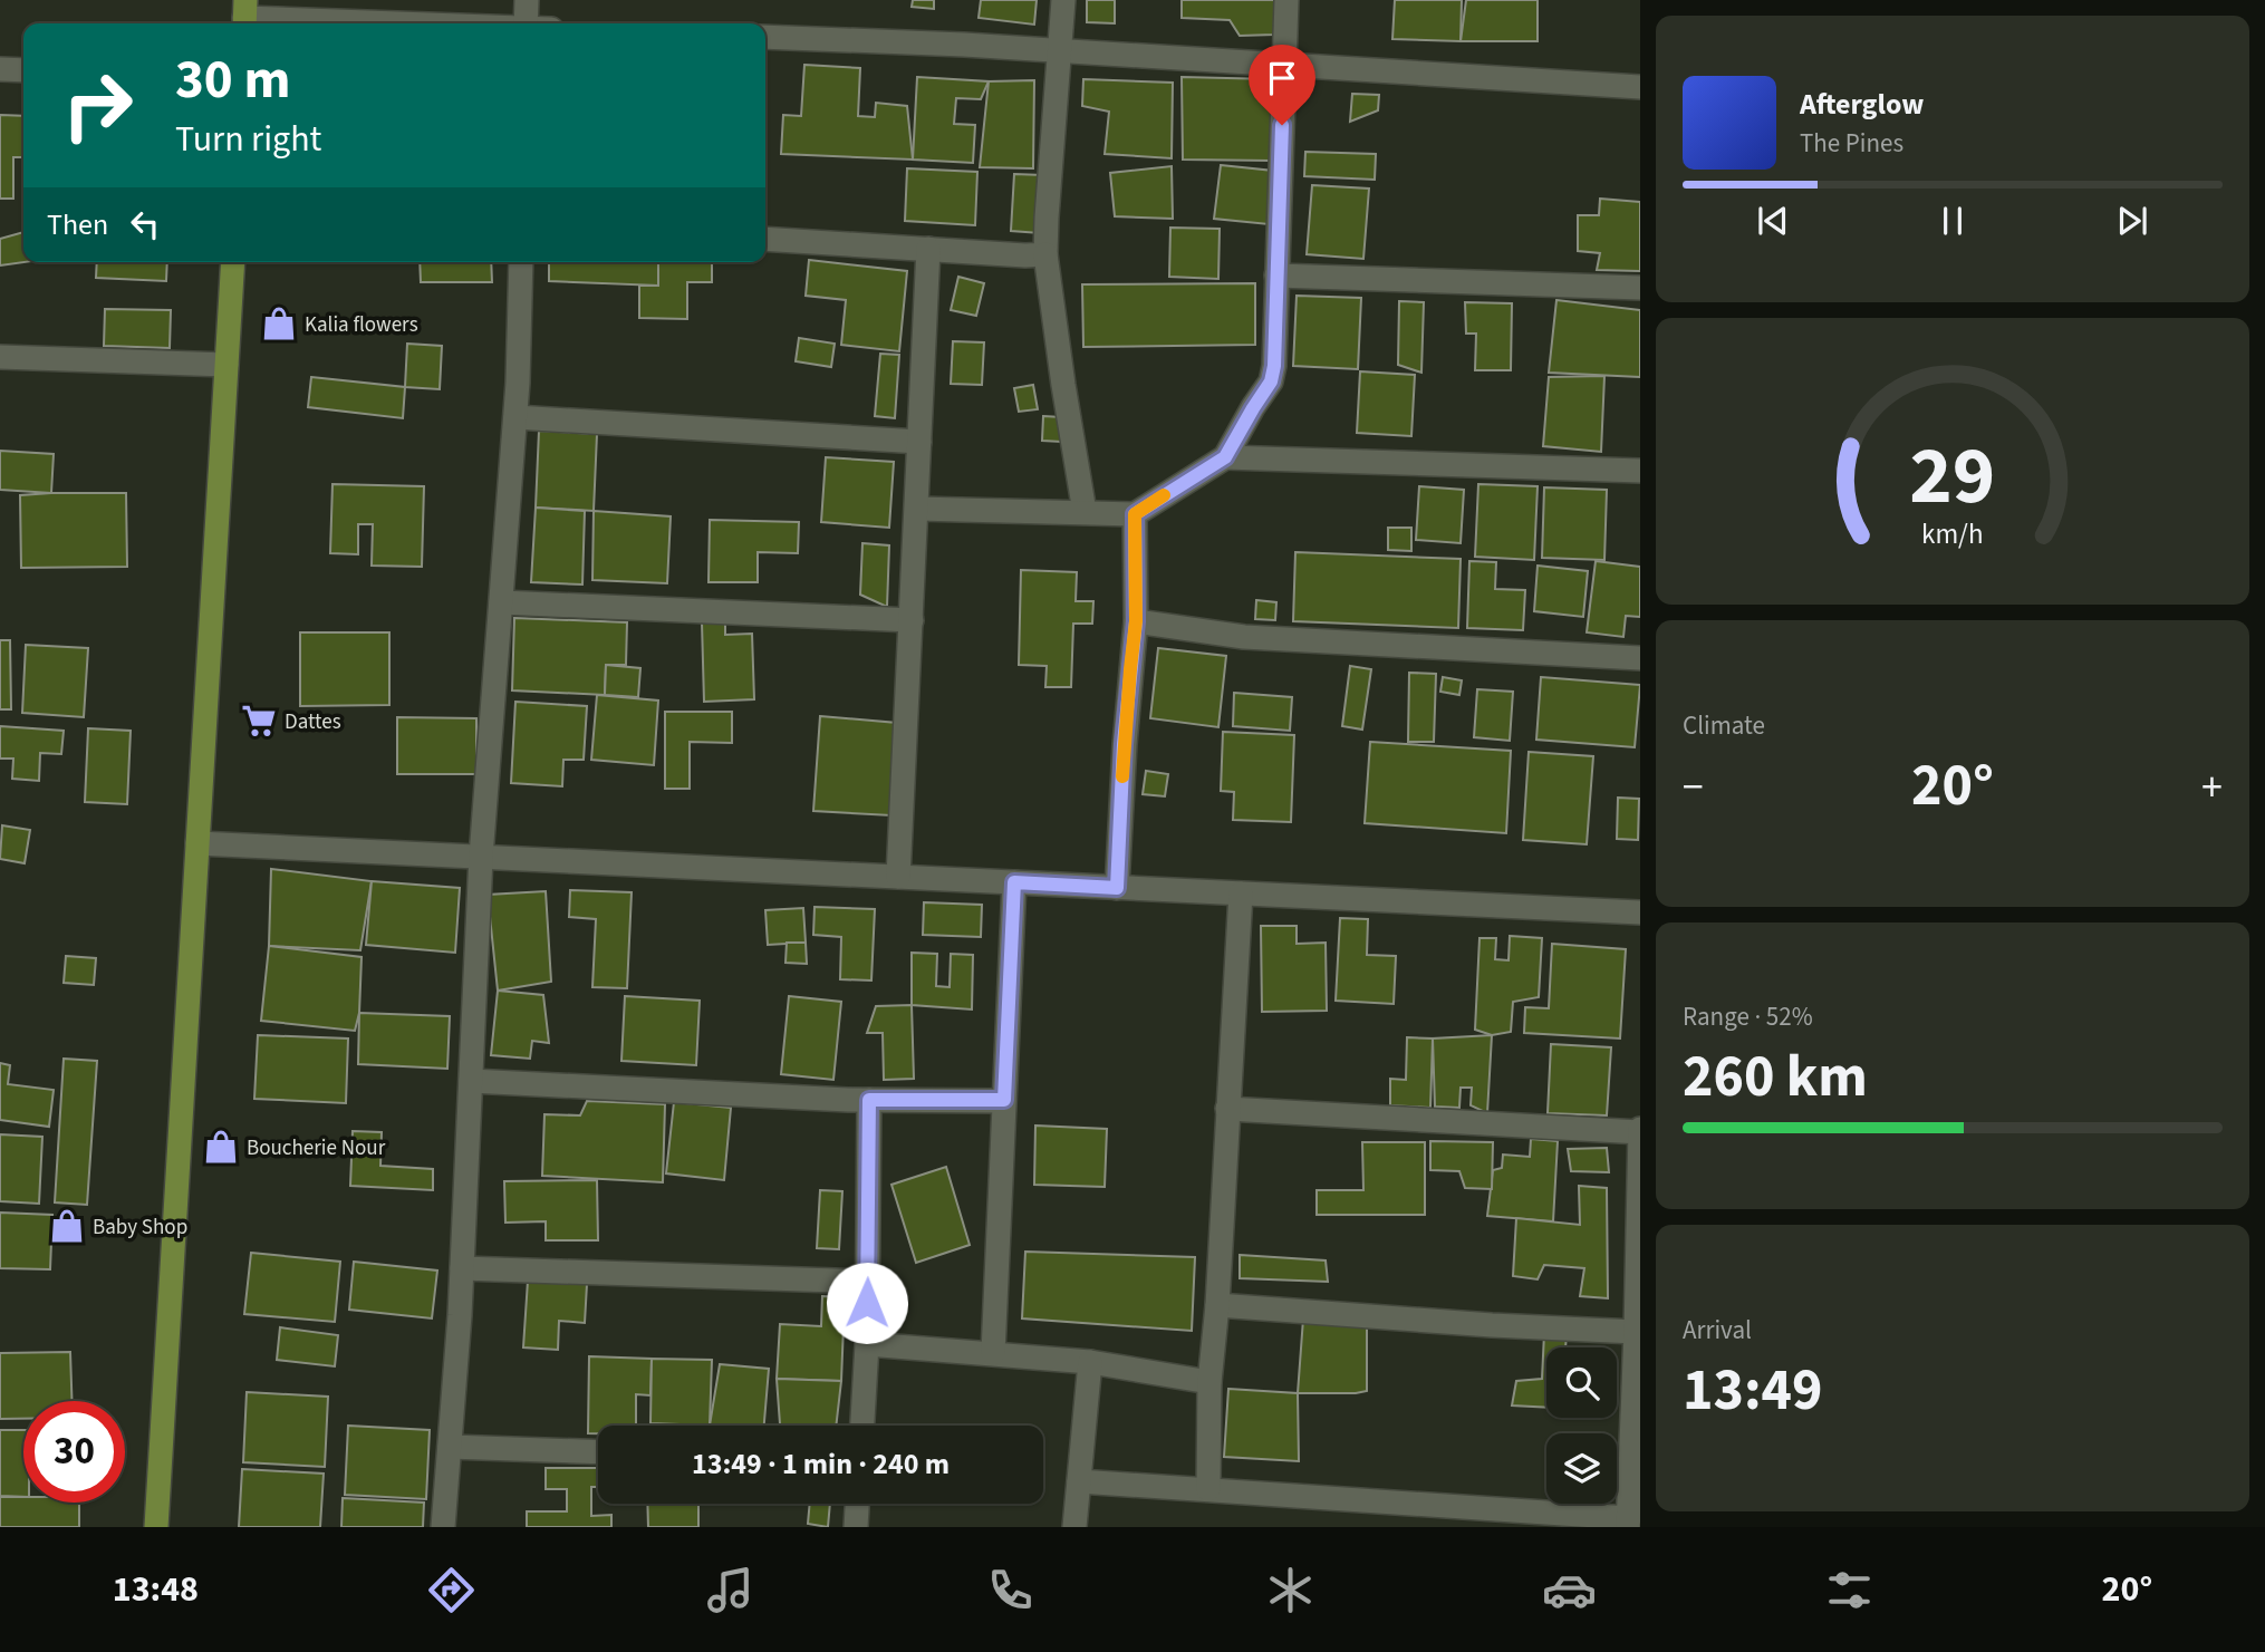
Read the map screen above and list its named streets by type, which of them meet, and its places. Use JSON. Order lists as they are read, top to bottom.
{
  "places": {
    "shop": ["Kalia flowers", "Boucherie Nour", "Baby Shop"],
    "supermarket": ["Dattes"]
  },
  "page": {
    "turn": ["30 m", "Turn right"],
    "song": ["Afterglow", "The Pines"],
    "then": "Then",
    "tile": [
      "Climate",
      ["Range · 52%", "260 km"],
      ["Arrival", "13:49"]
    ],
    "heat": ["−", "20°", "+"],
    "limit": "30",
    "trip": "13:49 · 1 min · 240 m",
    "tabs": ["13:48", "20°"],
    "gauge": ["29", "km/h"]
  }
}
